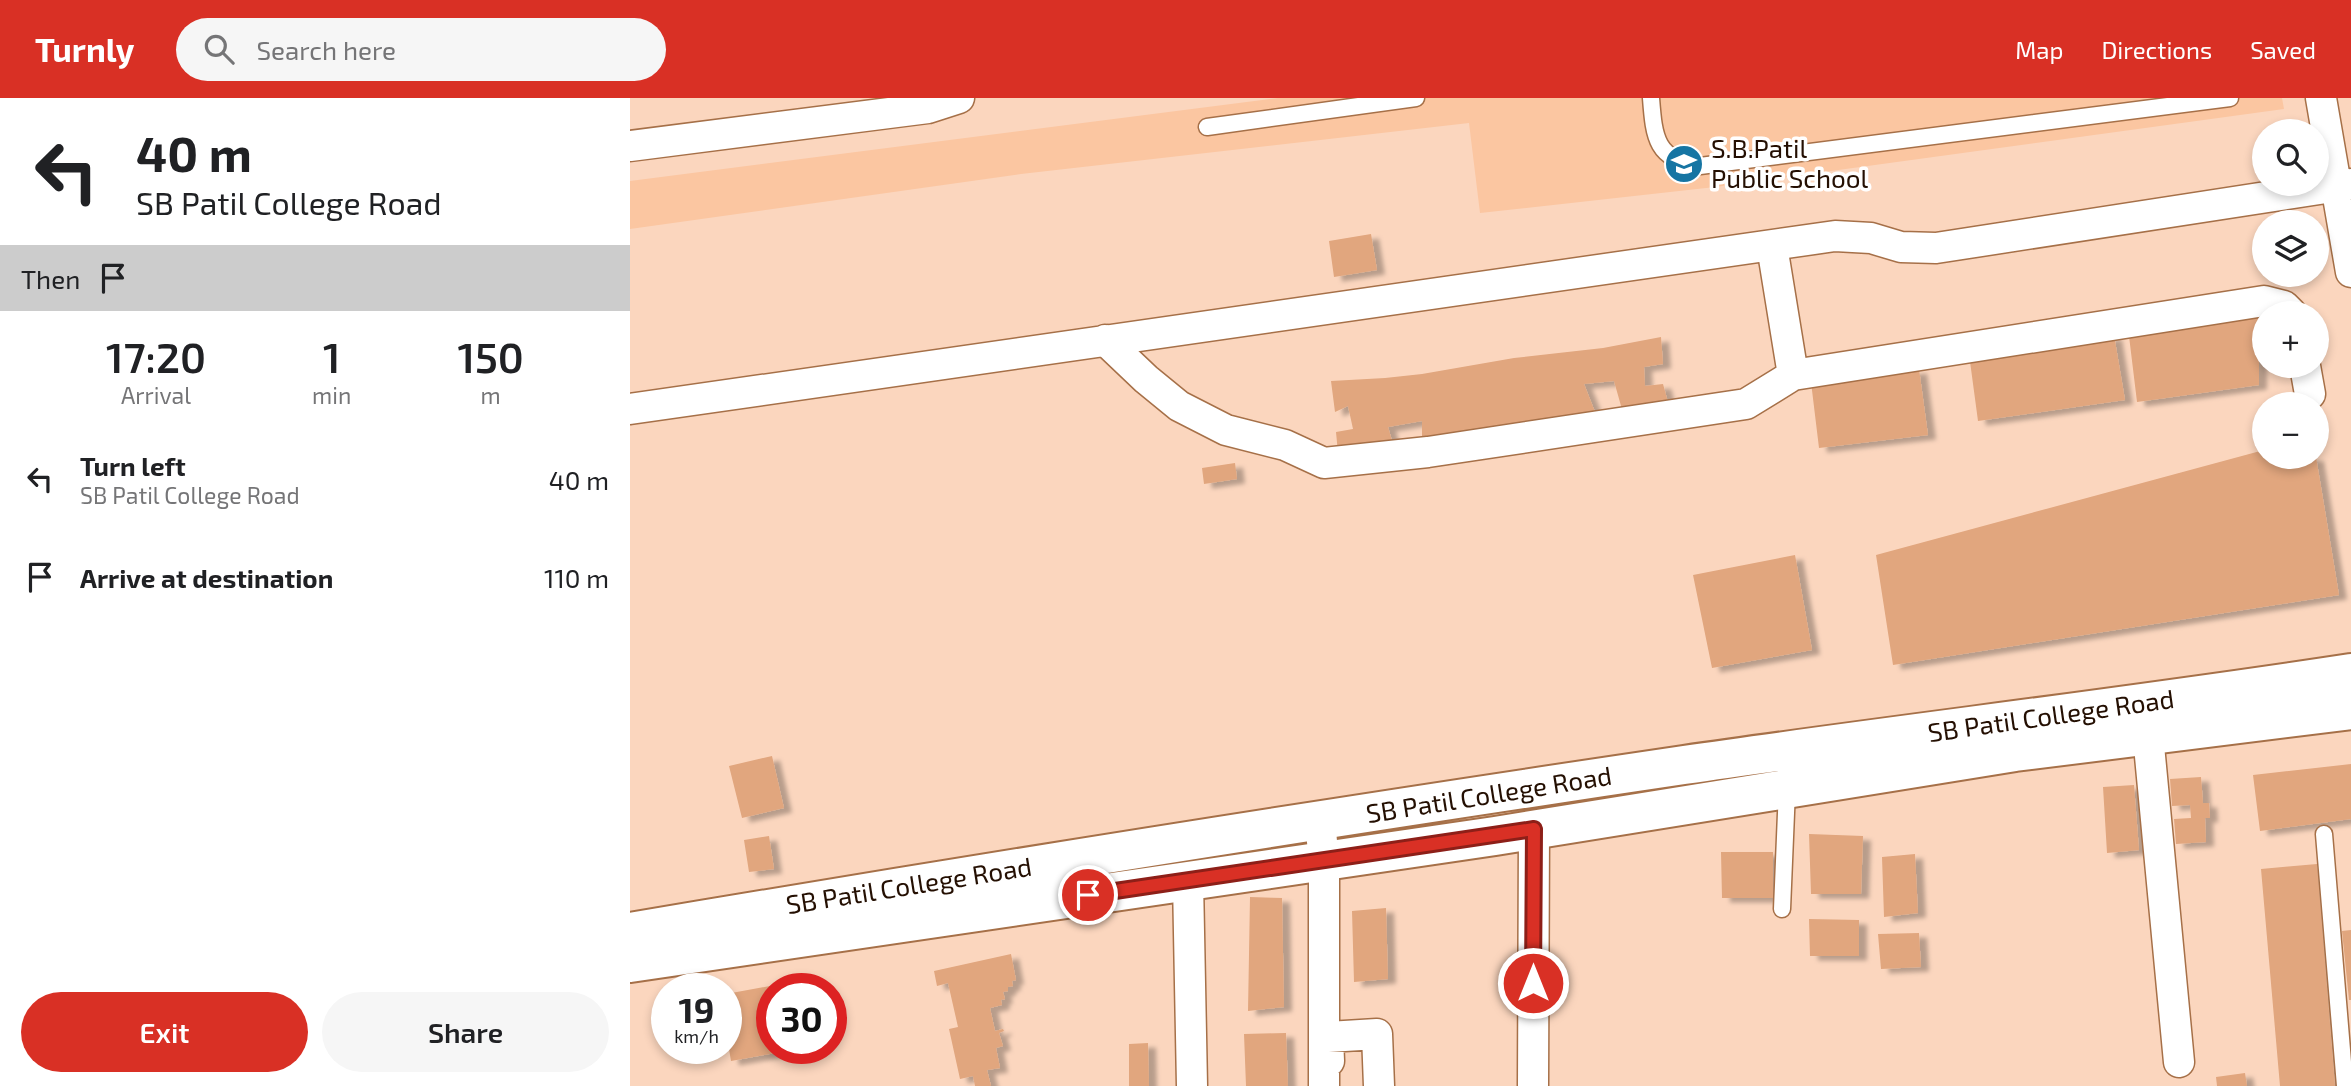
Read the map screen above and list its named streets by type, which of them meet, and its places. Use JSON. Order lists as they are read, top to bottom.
{
  "streets": {
    "street": ["SB Patil College Road"]
  },
  "places": {
    "school or university": ["S.B.Patil Public School"]
  },
  "page": {
    "header": "Turnly",
    "search": "Search here",
    "nav": ["Map", "Directions", "Saved"],
    "turn": ["40 m", "SB Patil College Road"],
    "map_buttons": ["+", "−"],
    "then": "Then",
    "eta": [
      "17:20",
      "Arrival",
      "1",
      "min",
      "150",
      "m"
    ],
    "list": [
      {
        "name": "Turn left",
        "note": "SB Patil College Road",
        "value": "40 m"
      },
      {
        "name": "Arrive at destination",
        "value": "110 m"
      }
    ],
    "speed": "19 km/h",
    "limit": "30",
    "buttons": ["Exit", "Share"]
  }
}
